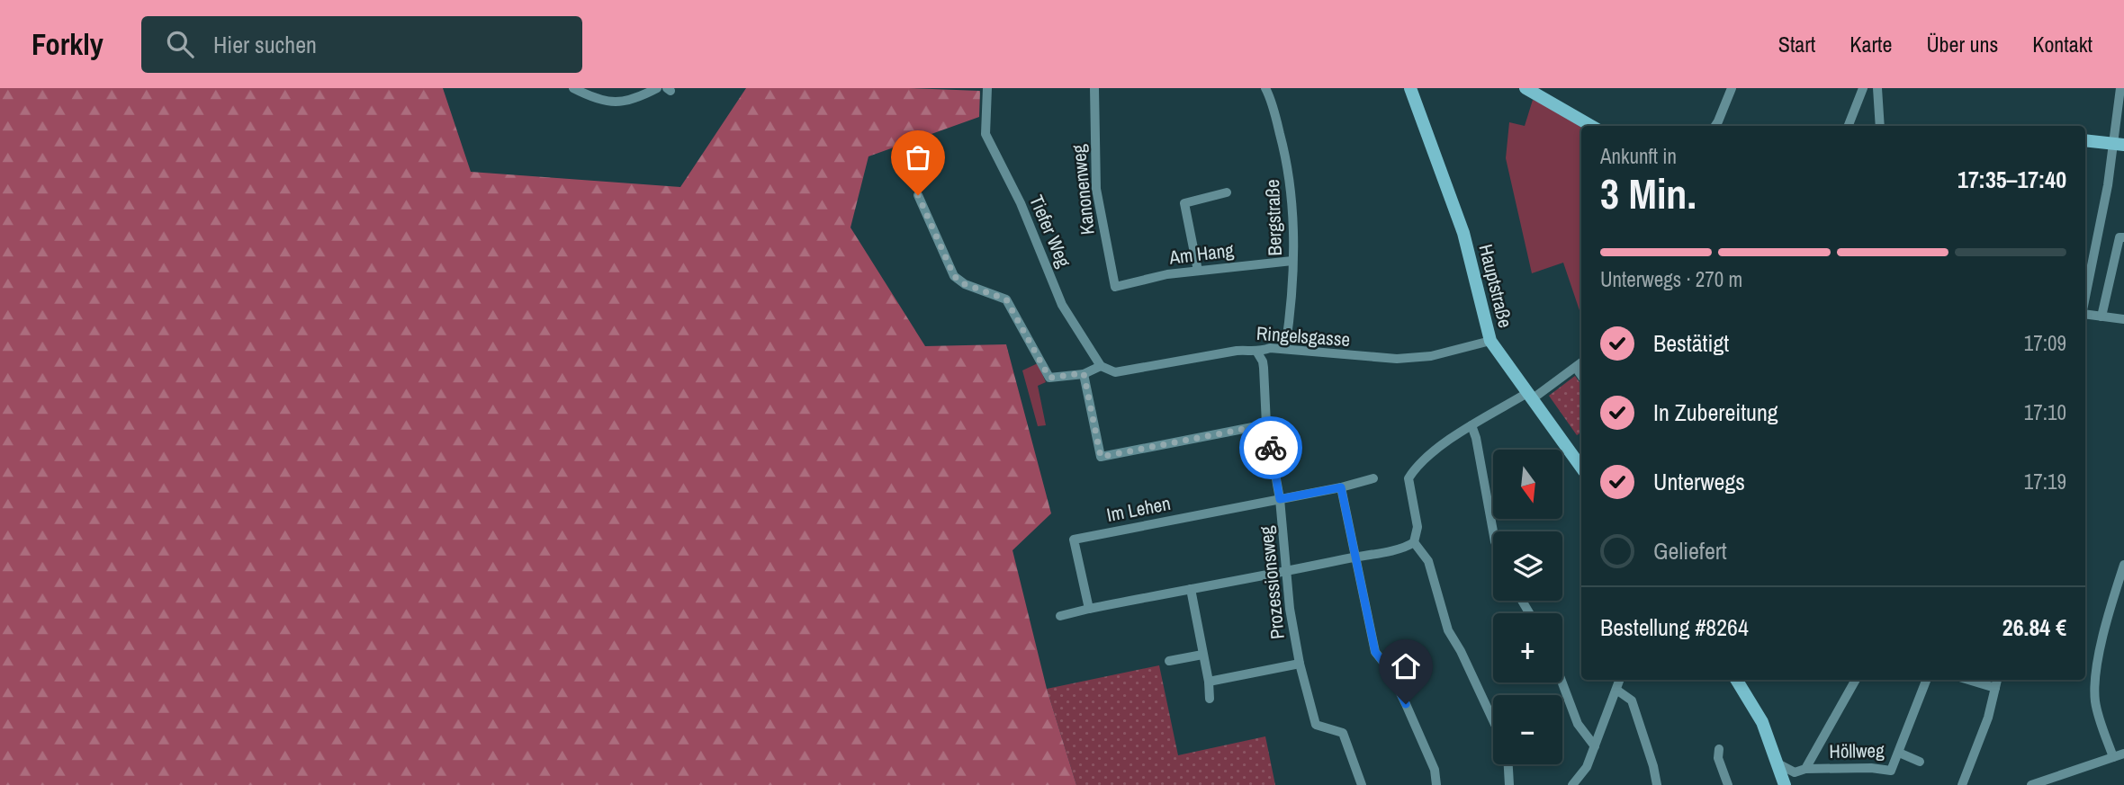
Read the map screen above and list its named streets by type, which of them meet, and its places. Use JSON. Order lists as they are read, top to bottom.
{
  "streets": {
    "main road": ["Hauptstraße"],
    "street": [
      "Kanonenweg",
      "Bergstraße",
      "Tiefer Weg",
      "Am Hang",
      "Ringelsgasse",
      "Im Lehen",
      "Prozessionsweg",
      "Höllweg"
    ]
  },
  "crossings": [
    ["Kanonenweg", "Am Hang"],
    ["Bergstraße", "Am Hang"],
    ["Bergstraße", "Ringelsgasse"],
    ["Tiefer Weg", "Ringelsgasse"],
    ["Hauptstraße", "Ringelsgasse"],
    ["Ringelsgasse", "Prozessionsweg"],
    ["Im Lehen", "Prozessionsweg"]
  ],
  "north": "bottom",
  "page": {
    "header": "Forkly",
    "search": "Hier suchen",
    "nav": [
      "Start",
      "Karte",
      "Über uns",
      "Kontakt"
    ],
    "heading": ["3 Min.", "Ankunft in", "17:35–17:40"],
    "panel": ["Bestellung #8264", "26.84 €"],
    "bar": "Unterwegs · 270 m",
    "list": [
      ["Bestätigt", "17:09"],
      ["In Zubereitung", "17:10"],
      ["Unterwegs", "17:19"],
      "Geliefert"
    ],
    "map_buttons": ["+", "−"]
  }
}
